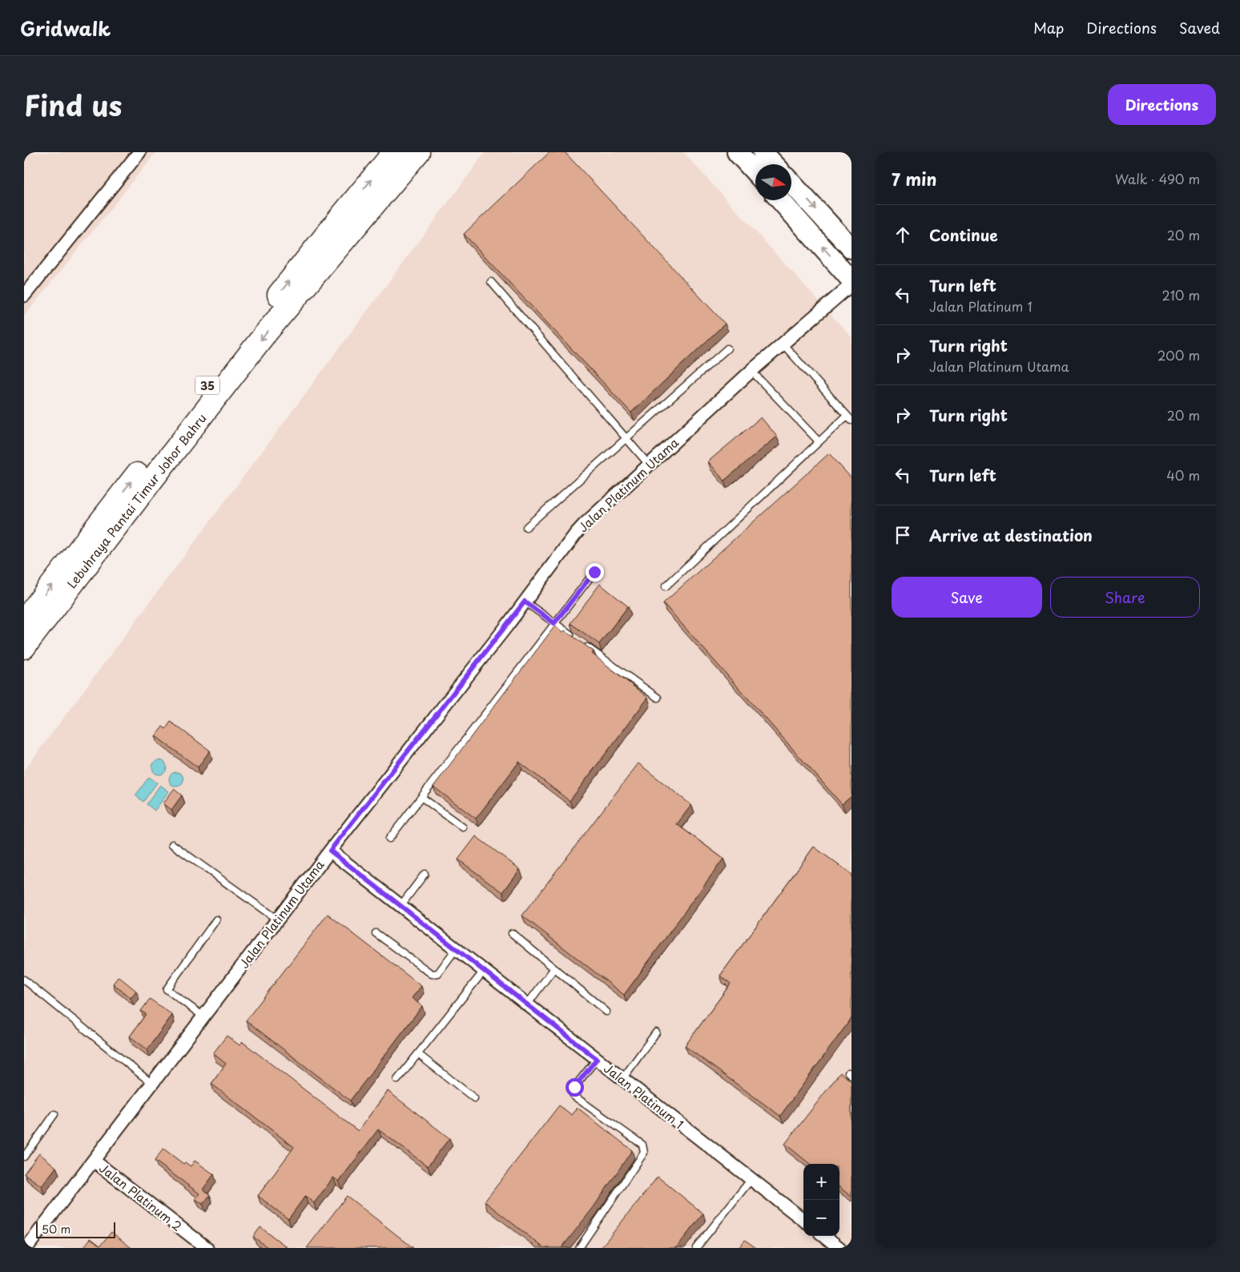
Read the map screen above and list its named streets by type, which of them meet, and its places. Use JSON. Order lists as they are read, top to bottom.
{
  "streets": {
    "highway": ["35", "Lebuhraya Pantai Timur Johor Bahru"],
    "street": ["Jalan Platinum Utama", "Jalan Platinum 1", "Jalan Platinum 2"]
  },
  "crossings": [
    ["Jalan Platinum Utama", "Jalan Platinum 1"],
    ["Jalan Platinum Utama", "Jalan Platinum 2"]
  ],
  "scale_bar": "50 m",
  "north": "right",
  "page": {
    "header": "Gridwalk",
    "nav": ["Map", "Directions", "Saved"],
    "title": "Find us",
    "buttons": [
      "Directions",
      ["Save", "Share"]
    ],
    "heading": ["7 min", "Walk · 490 m"],
    "list": [
      ["Continue", "20 m"],
      ["Turn left", "Jalan Platinum 1", "210 m"],
      ["Turn right", "Jalan Platinum Utama", "200 m"],
      ["Turn right", "20 m"],
      ["Turn left", "40 m"],
      "Arrive at destination"
    ],
    "map_buttons": ["+", "−"],
    "scale": "50 m"
  }
}
